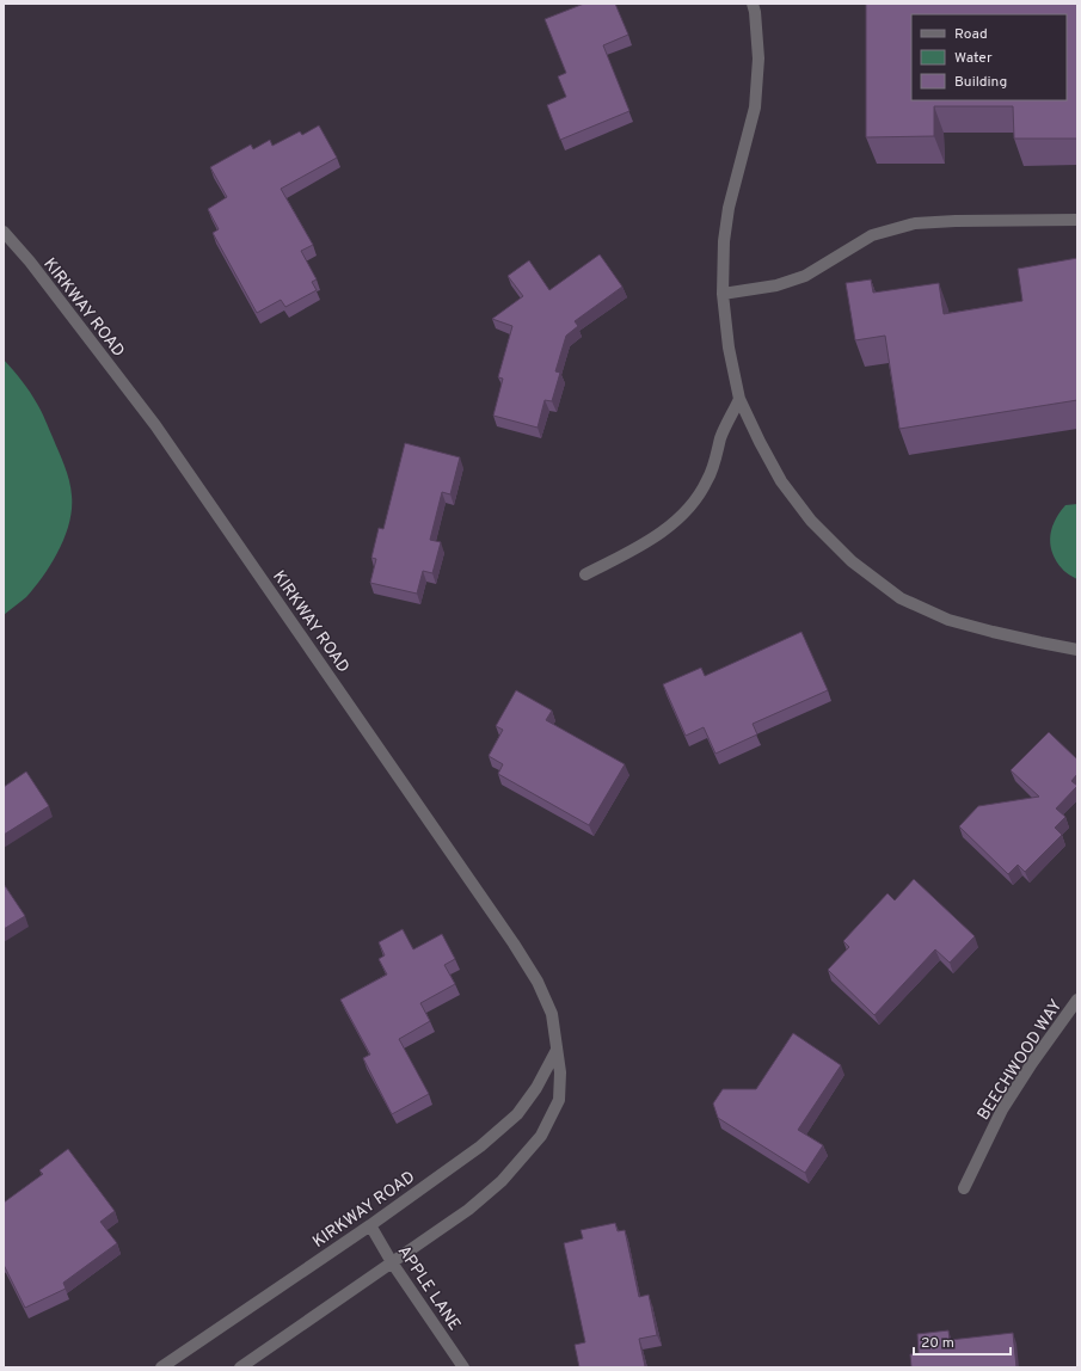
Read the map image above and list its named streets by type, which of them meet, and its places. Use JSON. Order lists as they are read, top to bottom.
{
  "streets": {
    "street": ["KIRKWAY ROAD", "BEECHWOOD WAY", "APPLE LANE"]
  },
  "crossings": [
    ["KIRKWAY ROAD", "APPLE LANE"]
  ],
  "legend": ["Road", "Water", "Building"],
  "scale_bar": "20 m"
}
